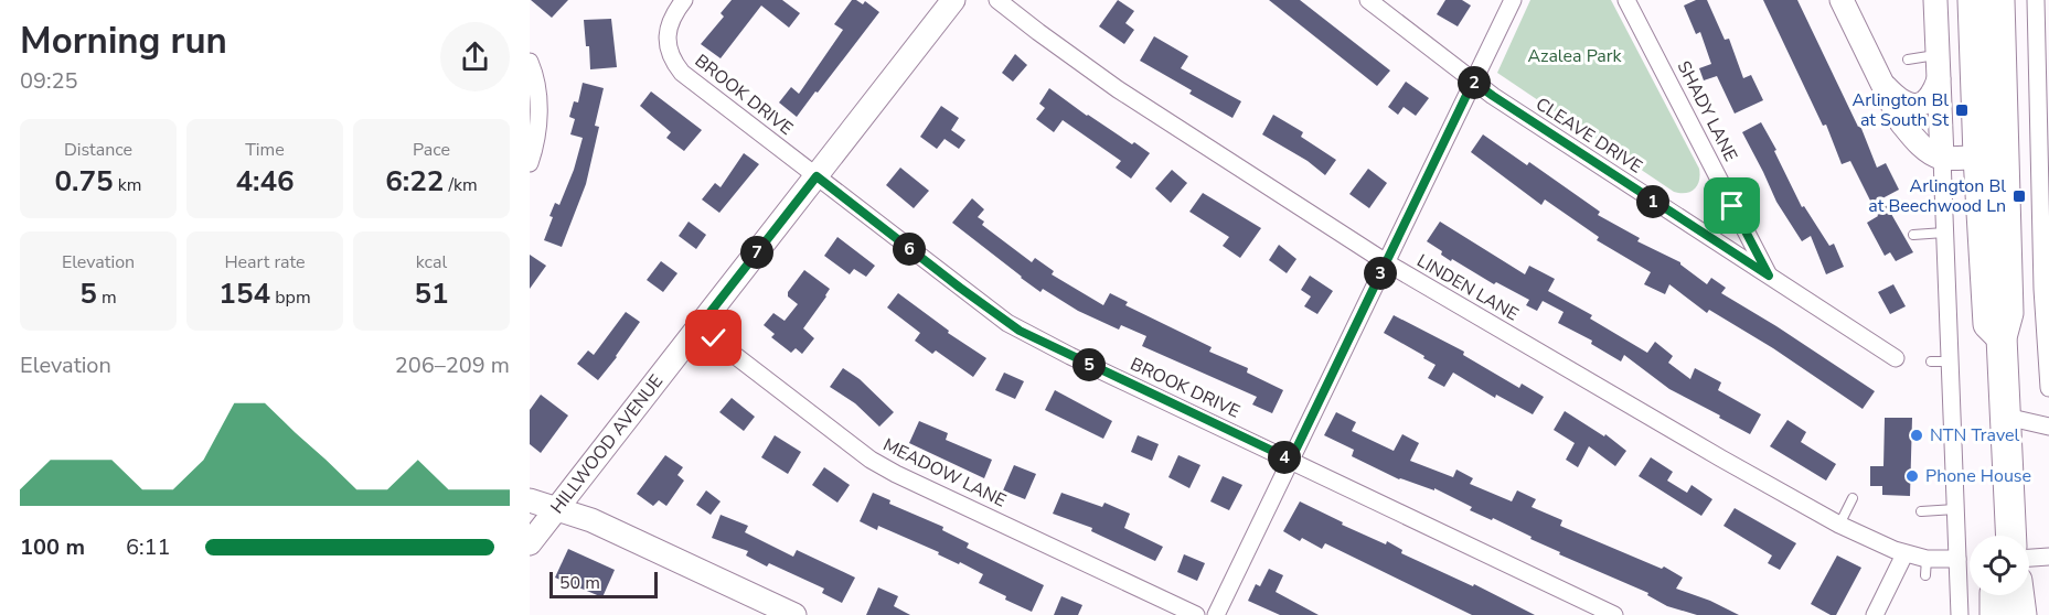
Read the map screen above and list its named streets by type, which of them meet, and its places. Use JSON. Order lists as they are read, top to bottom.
{
  "streets": {
    "street": [
      "BROOK DRIVE",
      "SHADY LANE",
      "CLEAVE DRIVE",
      "LINDEN LANE",
      "HILLWOOD AVENUE",
      "MEADOW LANE"
    ]
  },
  "crossings": [
    ["BROOK DRIVE", "HILLWOOD AVENUE"],
    ["SHADY LANE", "CLEAVE DRIVE"],
    ["HILLWOOD AVENUE", "MEADOW LANE"]
  ],
  "parks": ["Azalea Park"],
  "places": {
    "transit": ["Arlington Bl at South St", "Arlington Bl at Beechwood Ln"],
    "other": ["NTN Travel", "Phone House"]
  },
  "scale_bar": "50 m",
  "page": {
    "heading": ["Morning run", "09:25"],
    "pins": [
      "2",
      "1",
      "6",
      "7",
      "3",
      "5",
      "4"
    ],
    "stats": [
      ["Distance", "0.75 km"],
      ["Time", "4:46"],
      ["Pace", "6:22 /km"],
      ["Elevation", "5 m"],
      ["Heart rate", "154 bpm"],
      ["kcal", "51"]
    ],
    "chart": ["Elevation", "206–209 m"],
    "list": [
      {
        "name": "100 m",
        "note": "6:11"
      }
    ],
    "scale": "50 m"
  }
}
